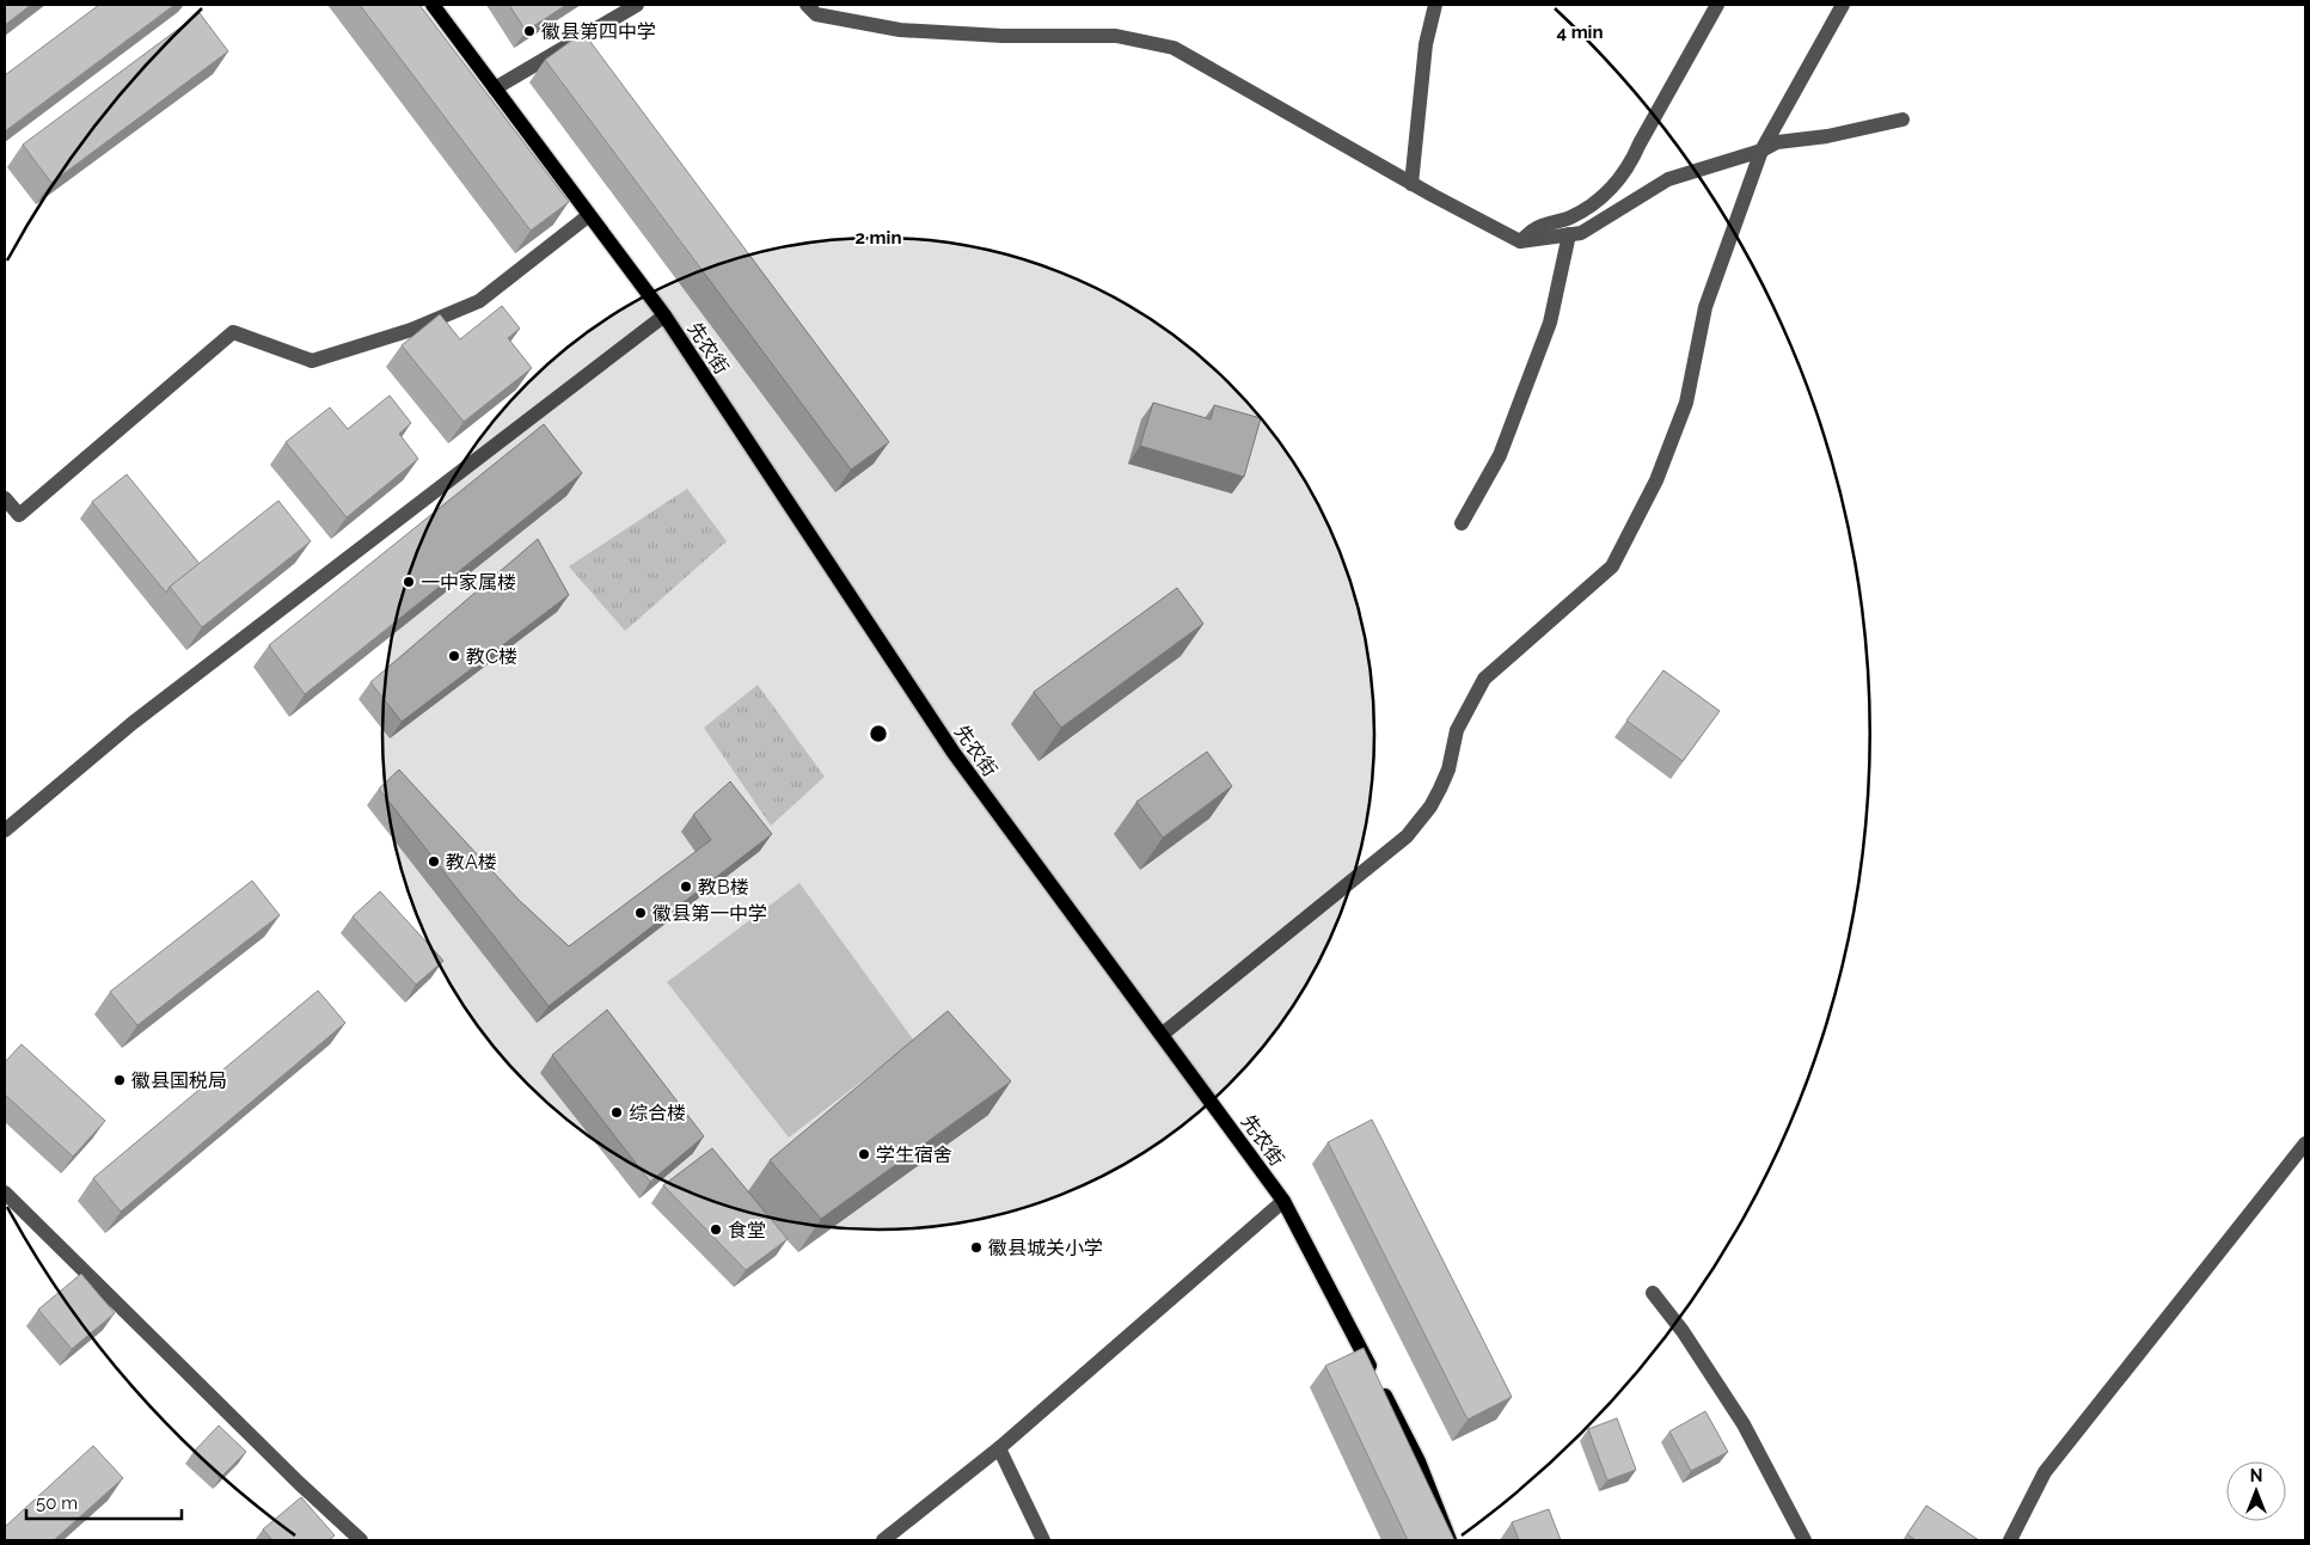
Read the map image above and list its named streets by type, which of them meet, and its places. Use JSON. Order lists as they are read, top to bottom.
{
  "streets": {
    "main road": ["先农街"]
  },
  "places": [
    "徽县第四中学",
    "一中家属楼",
    "教C楼",
    "教A楼",
    "教B楼",
    "徽县第一中学",
    "徽县国税局",
    "综合楼",
    "学生宿舍",
    "食堂",
    "徽县城关小学"
  ],
  "scale_bar": "50 m",
  "north": "top",
  "rings": ["4 min", "2 min"]
}
